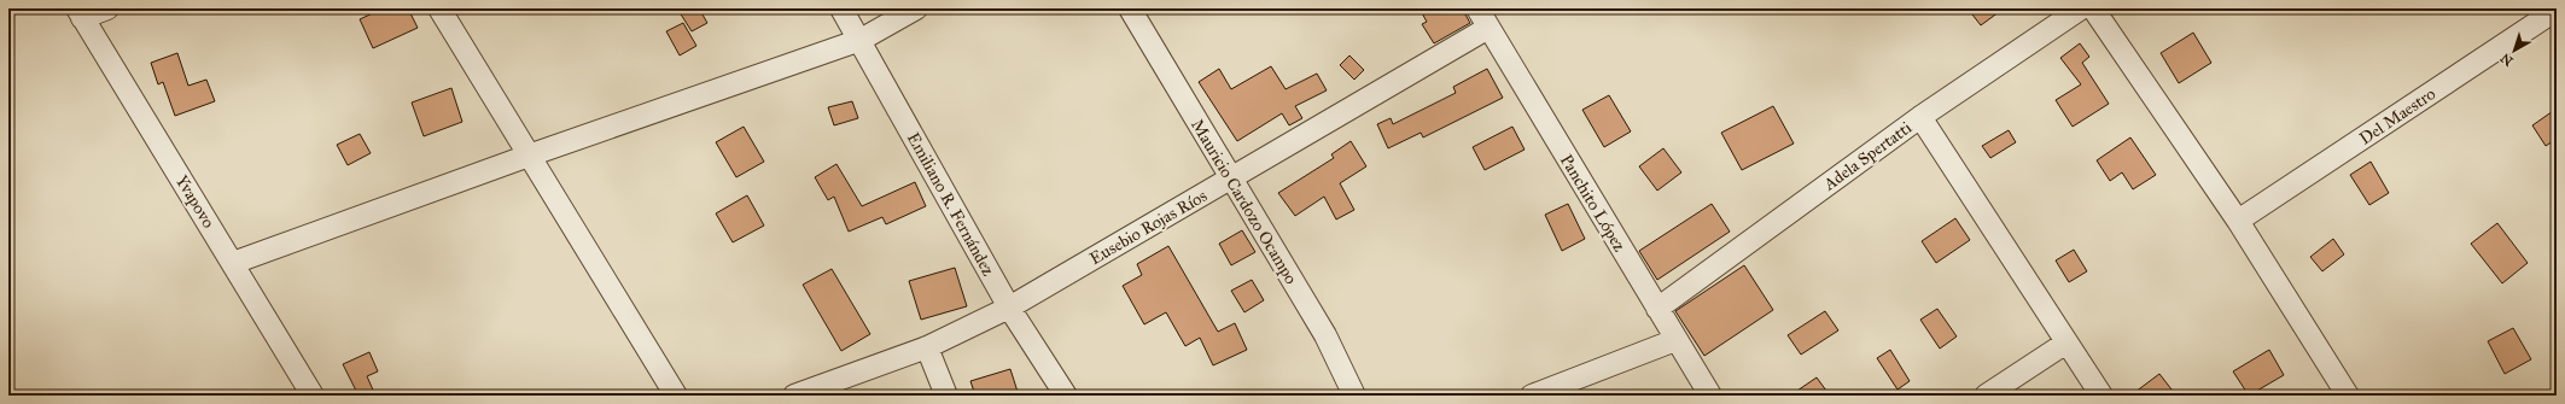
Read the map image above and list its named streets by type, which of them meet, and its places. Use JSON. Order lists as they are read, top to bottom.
{
  "streets": {
    "street": [
      "Del Maestro",
      "Adela Spertatti",
      "Yvapovo",
      "Mauricio Cardozo Ocampo",
      "Panchito López",
      "Emiliano R. Fernández",
      "Eusebio Rojas Ríos"
    ]
  },
  "crossings": [
    ["Adela Spertatti", "Panchito López"],
    ["Mauricio Cardozo Ocampo", "Eusebio Rojas Ríos"],
    ["Panchito López", "Eusebio Rojas Ríos"],
    ["Emiliano R. Fernández", "Eusebio Rojas Ríos"]
  ],
  "north": "bottom left"
}
